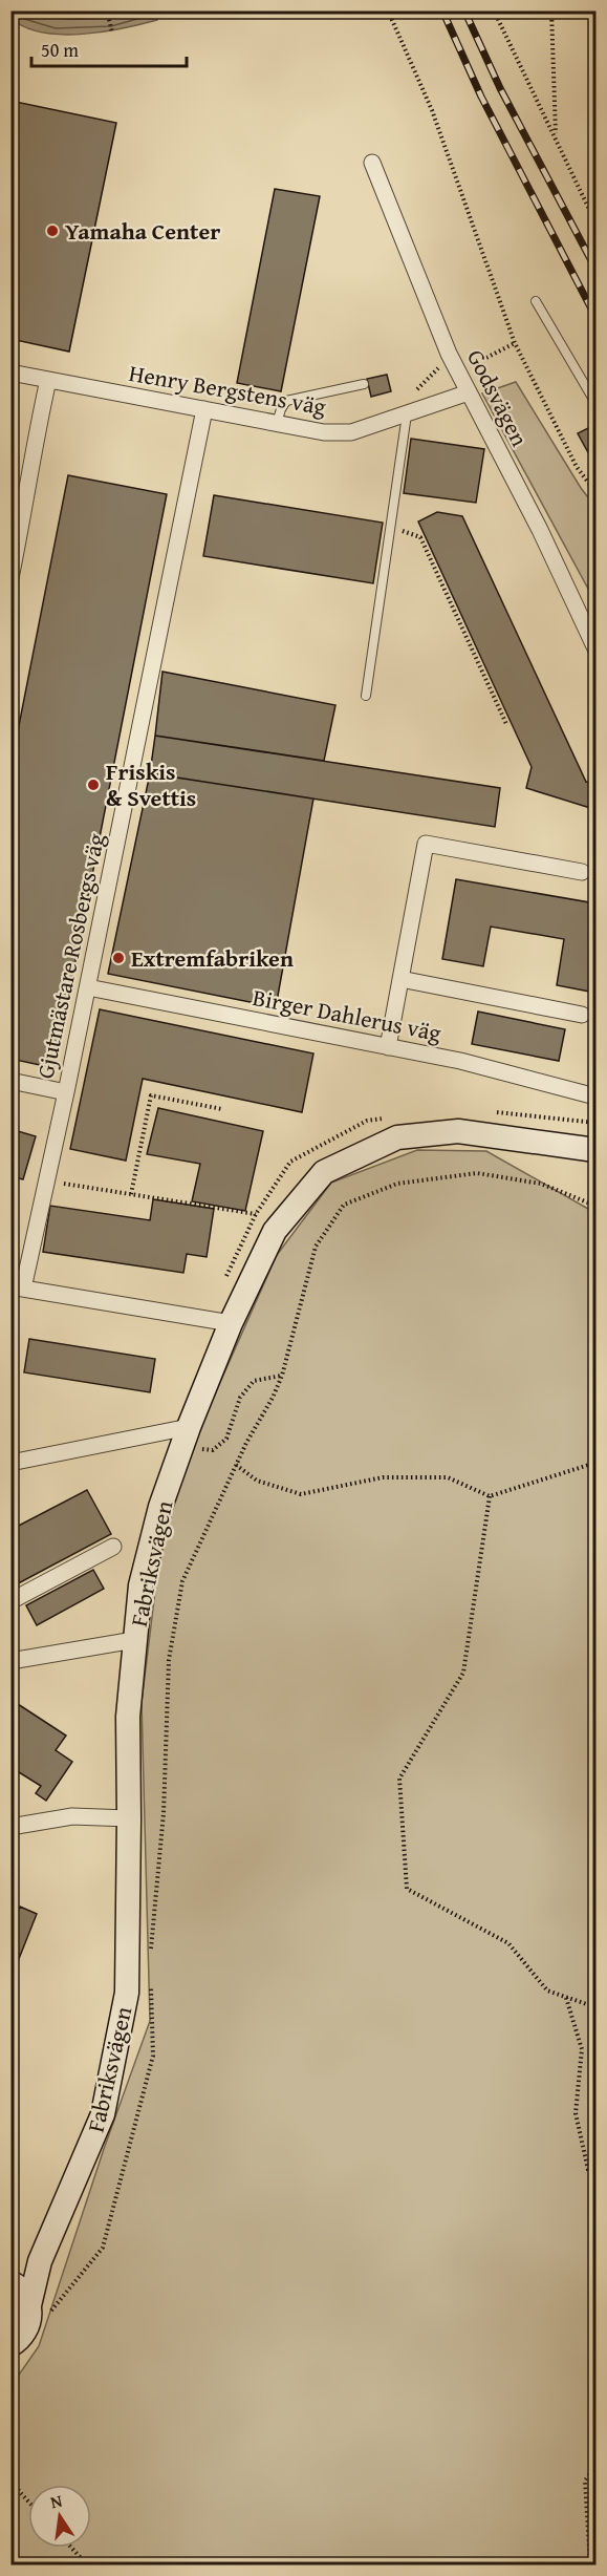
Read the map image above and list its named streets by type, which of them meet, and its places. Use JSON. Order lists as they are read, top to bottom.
{
  "streets": {
    "street": [
      "Henry Bergstens väg",
      "Godsvägen",
      "Gjutmästare Rosbergs väg",
      "Birger Dahlerus väg",
      "Fabriksvägen"
    ]
  },
  "crossings": [
    ["Henry Bergstens väg", "Godsvägen"],
    ["Henry Bergstens väg", "Gjutmästare Rosbergs väg"],
    ["Gjutmästare Rosbergs väg", "Birger Dahlerus väg"]
  ],
  "places": ["Yamaha Center", "Friskis & Svettis", "Extremfabriken"],
  "scale_bar": "50 m",
  "north": "top"
}
